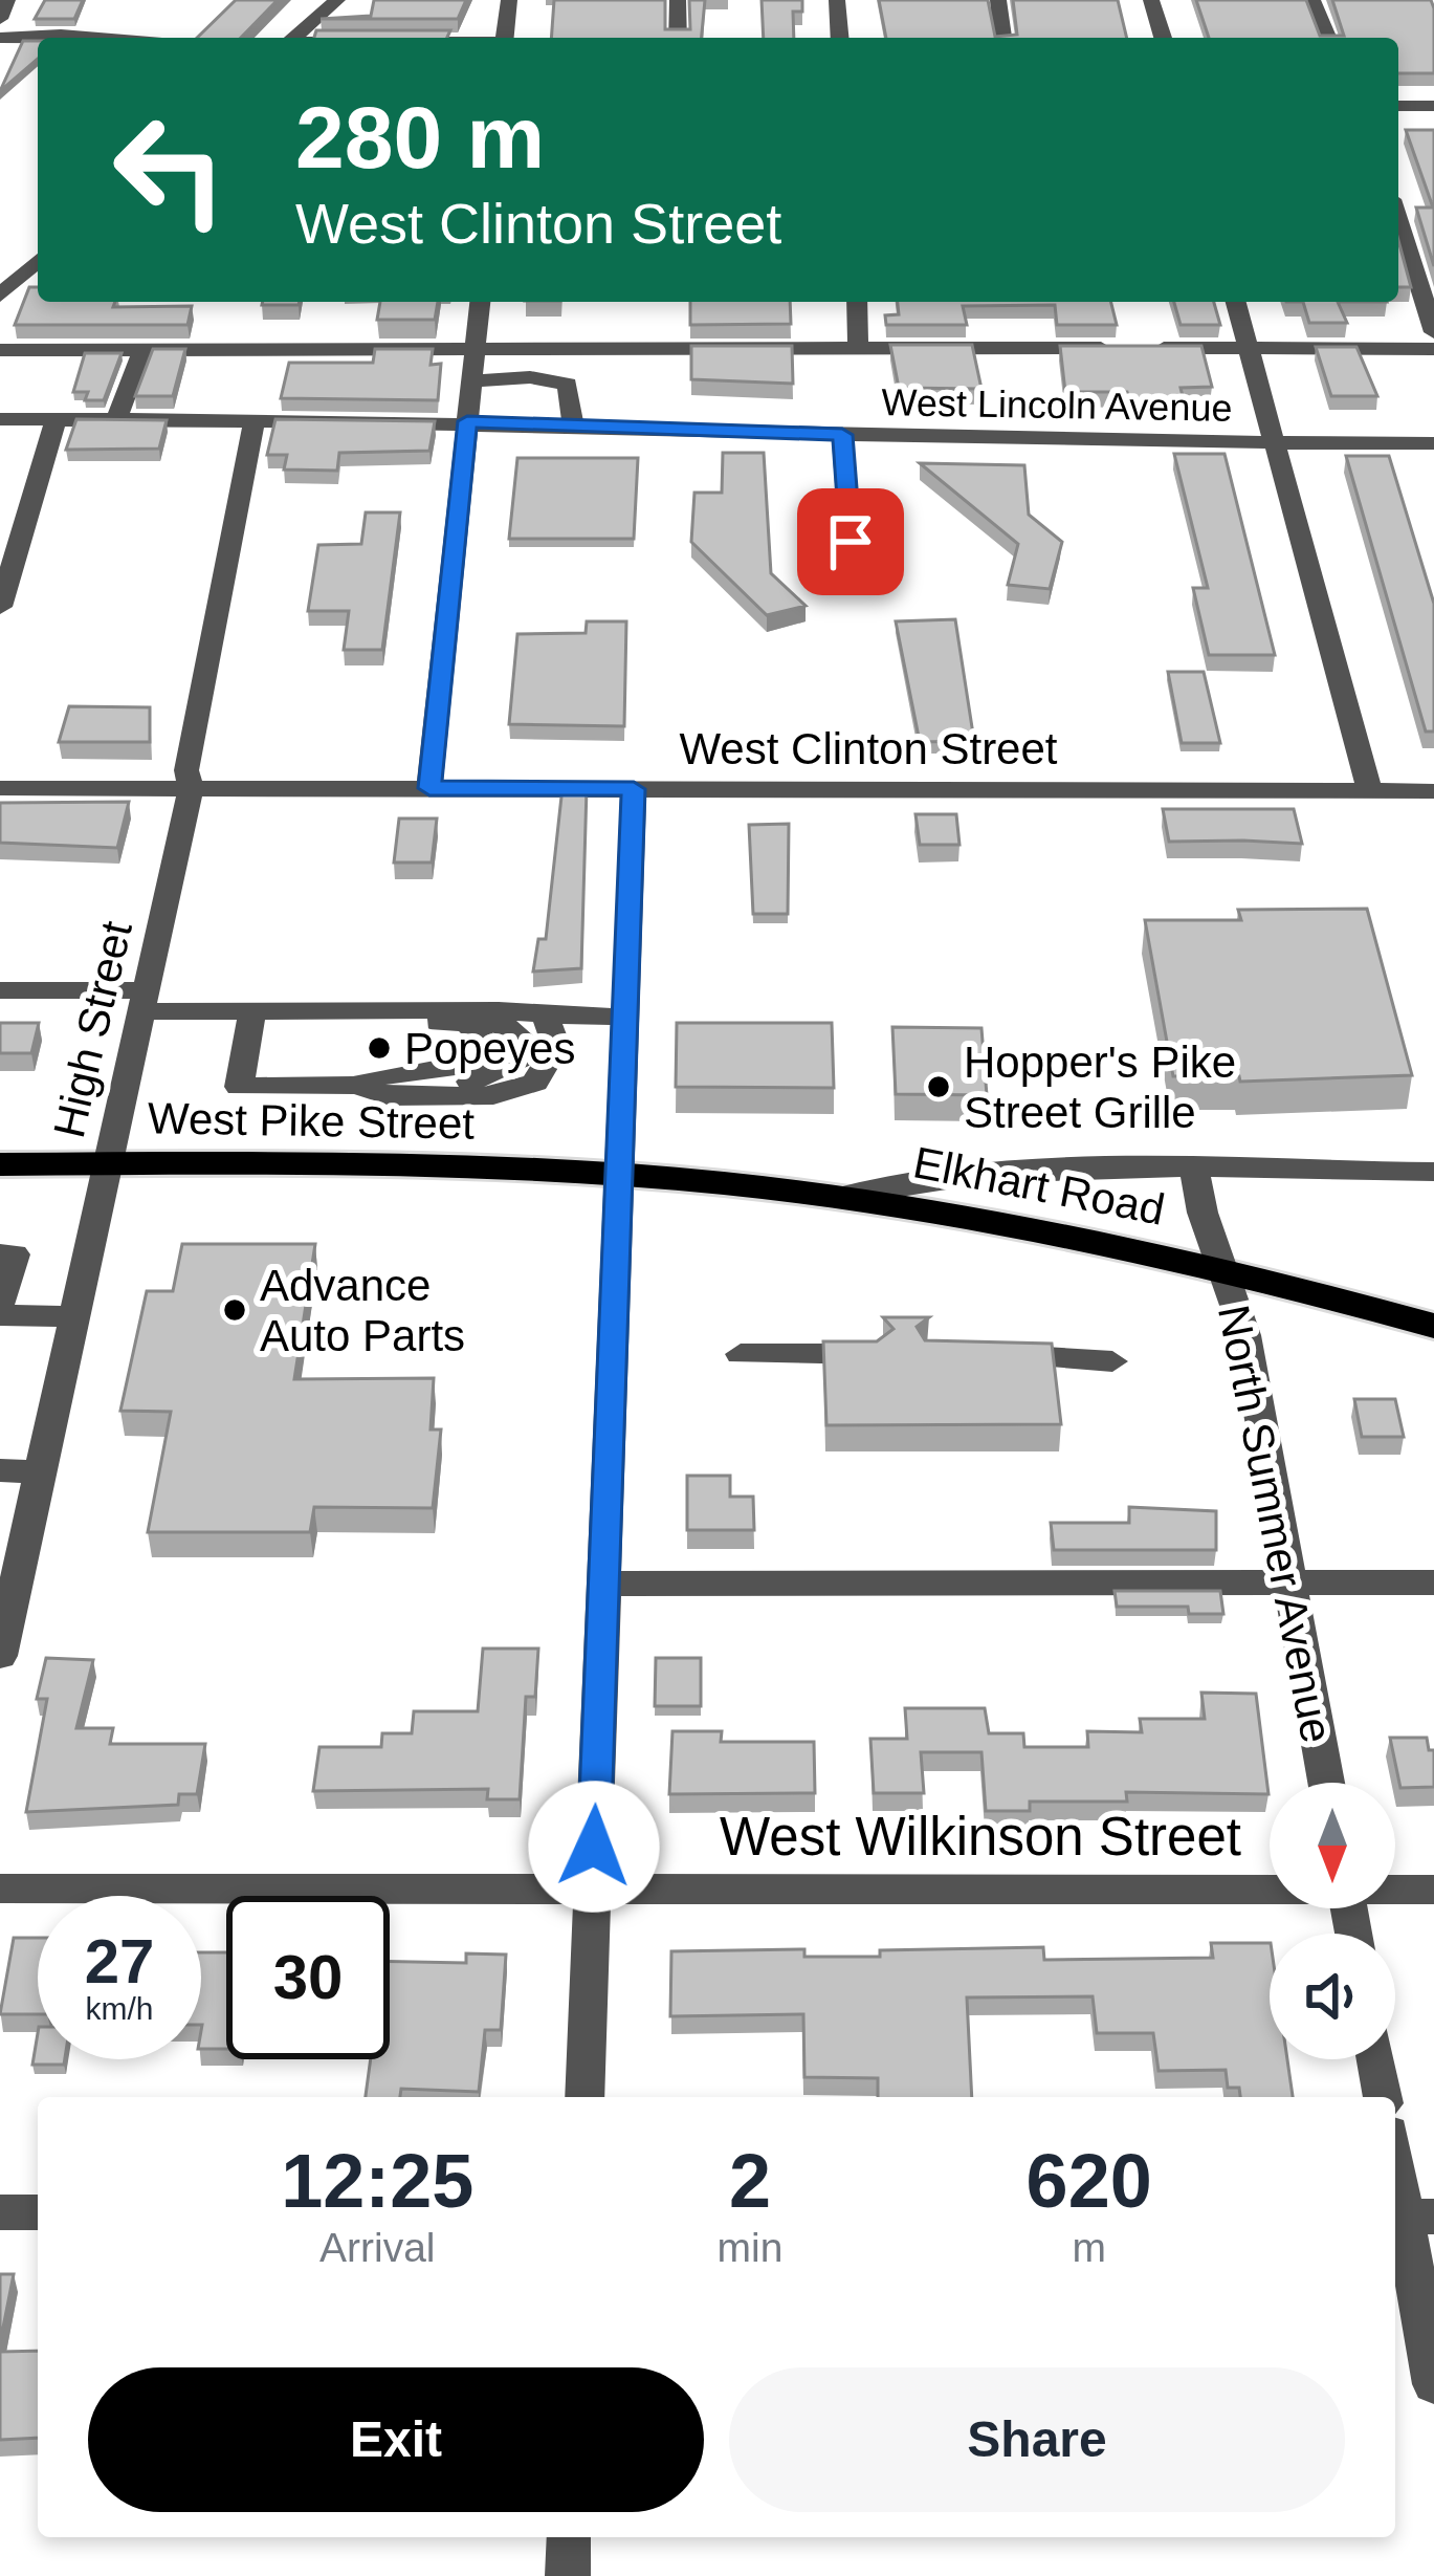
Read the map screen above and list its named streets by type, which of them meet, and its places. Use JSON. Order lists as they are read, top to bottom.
{
  "streets": {
    "highway": ["West Pike Street", "Elkhart Road"],
    "street": [
      "West Lincoln Avenue",
      "West Clinton Street",
      "High Street",
      "North Summer Avenue",
      "West Wilkinson Street"
    ]
  },
  "crossings": [
    ["West Lincoln Avenue", "High Street"],
    ["West Clinton Street", "High Street"],
    ["High Street", "West Pike Street"],
    ["West Pike Street", "Elkhart Road"],
    ["Elkhart Road", "North Summer Avenue"]
  ],
  "places": ["Popeyes", "Hopper's Pike Street Grille", "Advance Auto Parts"],
  "north": "bottom",
  "page": {
    "turn": ["280 m", "West Clinton Street"],
    "speed": "27 km/h",
    "limit": "30",
    "eta": [
      "12:25",
      "Arrival",
      "2",
      "min",
      "620",
      "m"
    ],
    "buttons": ["Exit", "Share"]
  }
}
